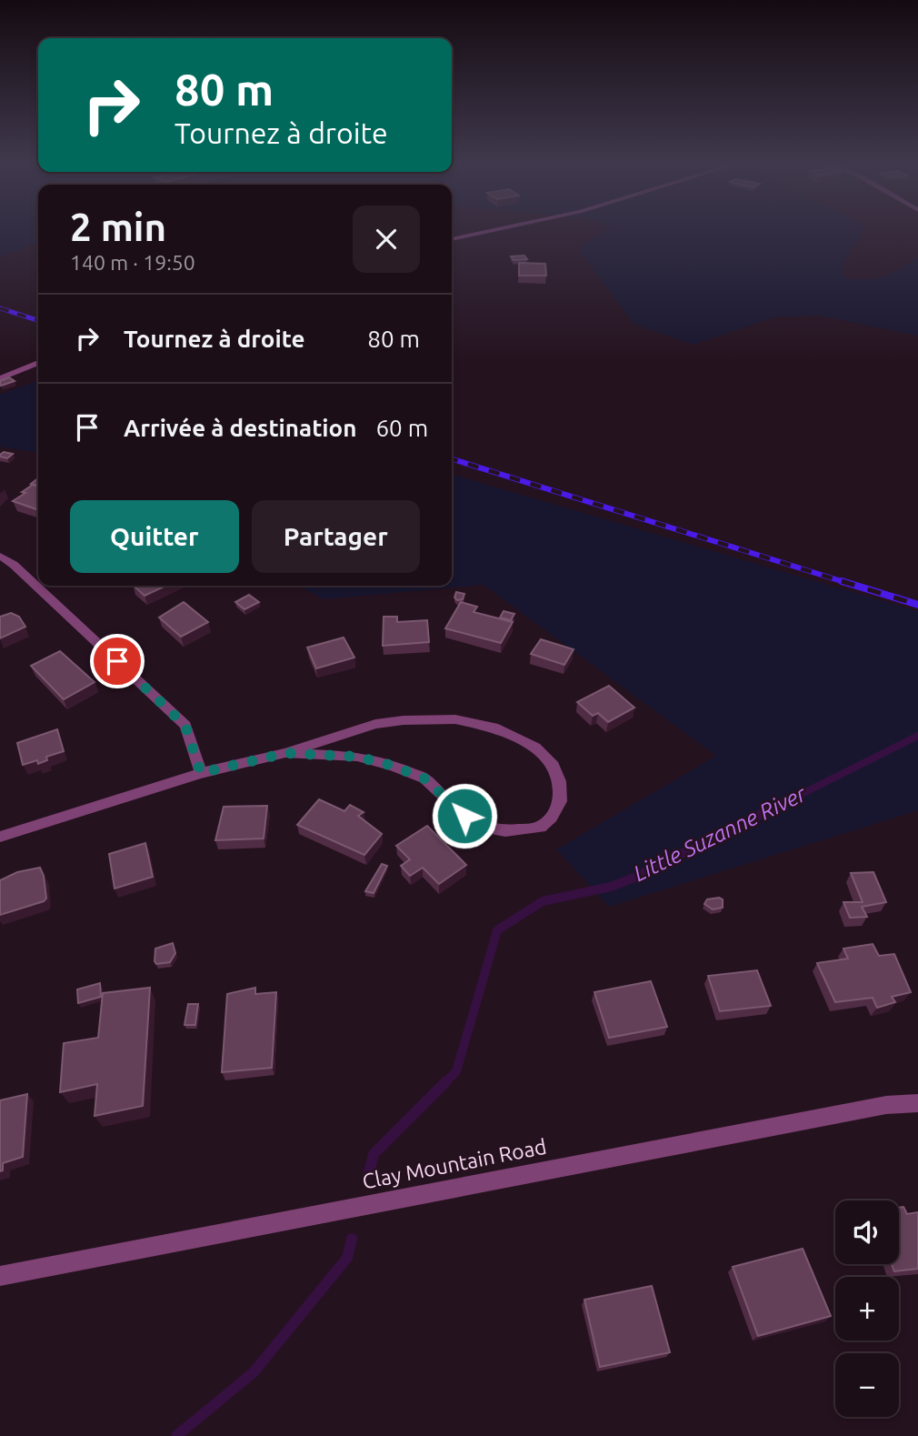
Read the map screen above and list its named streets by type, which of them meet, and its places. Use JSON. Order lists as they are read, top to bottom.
{
  "streets": {
    "street": ["Clay Mountain Road"]
  },
  "water": ["Little Suzanne River"],
  "page": {
    "turn": ["80 m", "Tournez à droite"],
    "heading": ["2 min", "140 m · 19:50"],
    "list": [
      {
        "name": "Tournez à droite",
        "value": "80 m"
      },
      {
        "name": "Arrivée à destination",
        "value": "60 m"
      }
    ],
    "buttons": ["Quitter", "Partager"],
    "map_buttons": ["+", "−"]
  }
}
